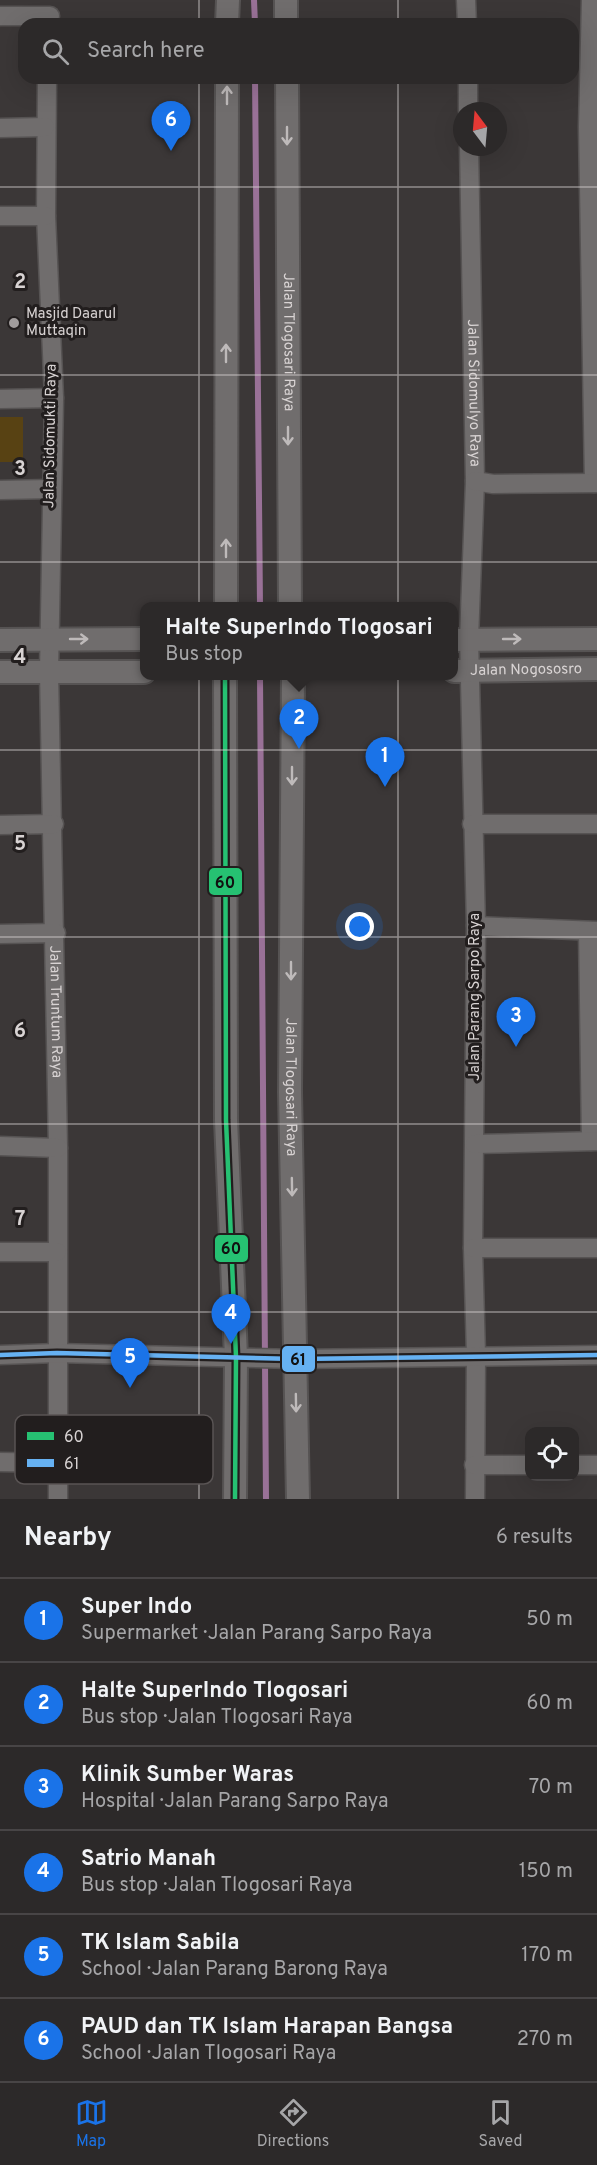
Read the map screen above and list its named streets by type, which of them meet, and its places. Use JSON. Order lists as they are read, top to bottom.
{
  "streets": {
    "street": [
      "Jalan Tlogosari Raya",
      "Jalan Sidomulyo Raya",
      "Jalan Sidomukti Raya",
      "Jalan Nogososro",
      "Jalan Parang Sarpo Raya",
      "Jalan Truntum Raya"
    ]
  },
  "crossings": [
    ["Jalan Sidomulyo Raya", "Jalan Nogososro"],
    ["Jalan Sidomulyo Raya", "Jalan Parang Sarpo Raya"],
    ["Jalan Sidomukti Raya", "Jalan Truntum Raya"],
    ["Jalan Nogososro", "Jalan Parang Sarpo Raya"]
  ],
  "places": ["Masjid Daarul Muttaqin"],
  "lines": ["transit line 60", "transit line 61"],
  "legend": ["60", "61"],
  "north": "top",
  "page": {
    "search": "Search here",
    "pins": [
      "6",
      "2",
      "1",
      "3",
      "4",
      "5"
    ],
    "popup": ["Halte SuperIndo Tlogosari", "Bus stop"],
    "heading": ["Nearby", "6 results"],
    "list": [
      {
        "mark": "1",
        "name": "Super Indo",
        "note": "Supermarket · Jalan Parang Sarpo Raya",
        "value": "50 m"
      },
      {
        "mark": "2",
        "name": "Halte SuperIndo Tlogosari",
        "note": "Bus stop · Jalan Tlogosari Raya",
        "value": "60 m"
      },
      {
        "mark": "3",
        "name": "Klinik Sumber Waras",
        "note": "Hospital · Jalan Parang Sarpo Raya",
        "value": "70 m"
      },
      {
        "mark": "4",
        "name": "Satrio Manah",
        "note": "Bus stop · Jalan Tlogosari Raya",
        "value": "150 m"
      },
      {
        "mark": "5",
        "name": "TK Islam Sabila",
        "note": "School · Jalan Parang Barong Raya",
        "value": "170 m"
      },
      {
        "mark": "6",
        "name": "PAUD dan TK Islam Harapan Bangsa",
        "note": "School · Jalan Tlogosari Raya",
        "value": "270 m"
      }
    ],
    "nav": ["Map", "Directions", "Saved"]
  },
  "grid": {
    "rows": [
      "2",
      "3",
      "4",
      "5",
      "6",
      "7"
    ]
  }
}
